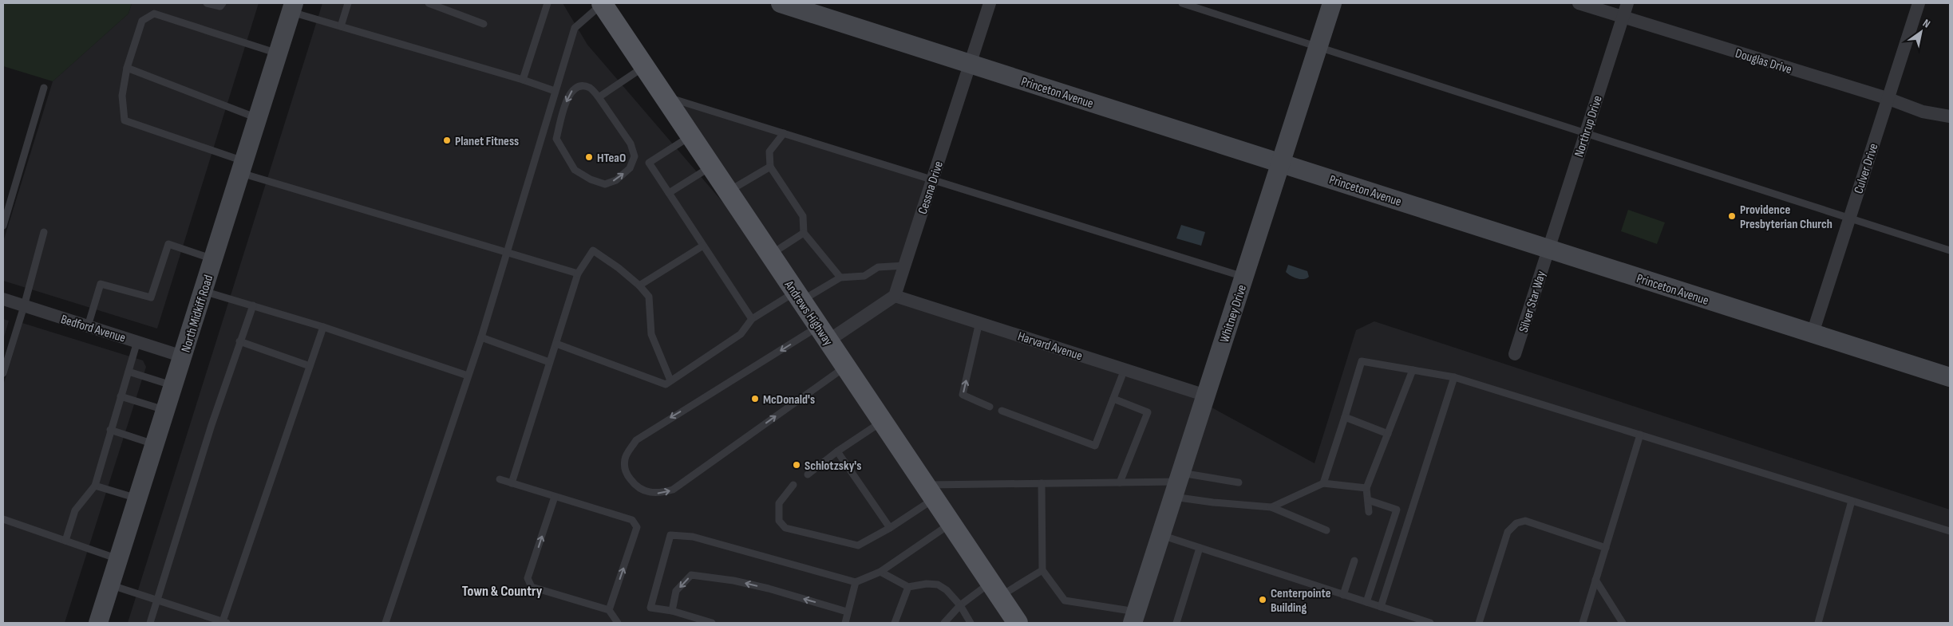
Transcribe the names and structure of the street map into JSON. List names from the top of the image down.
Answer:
{
  "streets": {
    "main road": ["Andrews Highway"],
    "street": [
      "Douglas Drive",
      "Princeton Avenue",
      "Northrup Drive",
      "Culver Drive",
      "Cessna Drive",
      "Silver Star Way",
      "North Midkiff Road",
      "Whitney Drive",
      "Bedford Avenue",
      "Harvard Avenue"
    ]
  },
  "crossings": [
    ["Douglas Drive", "Northrup Drive"],
    ["Douglas Drive", "Culver Drive"],
    ["Princeton Avenue", "Northrup Drive"],
    ["Princeton Avenue", "Culver Drive"],
    ["Princeton Avenue", "Cessna Drive"],
    ["Princeton Avenue", "Silver Star Way"],
    ["Princeton Avenue", "Whitney Drive"],
    ["Northrup Drive", "Silver Star Way"],
    ["Cessna Drive", "Harvard Avenue"],
    ["North Midkiff Road", "Bedford Avenue"],
    ["Whitney Drive", "Harvard Avenue"]
  ],
  "districts": ["Town & Country"],
  "places": [
    "Planet Fitness",
    "HTeaO",
    "Providence Presbyterian Church",
    "McDonald's",
    "Schlotzsky's",
    "Centerpointe Building"
  ],
  "north": "top right"
}
